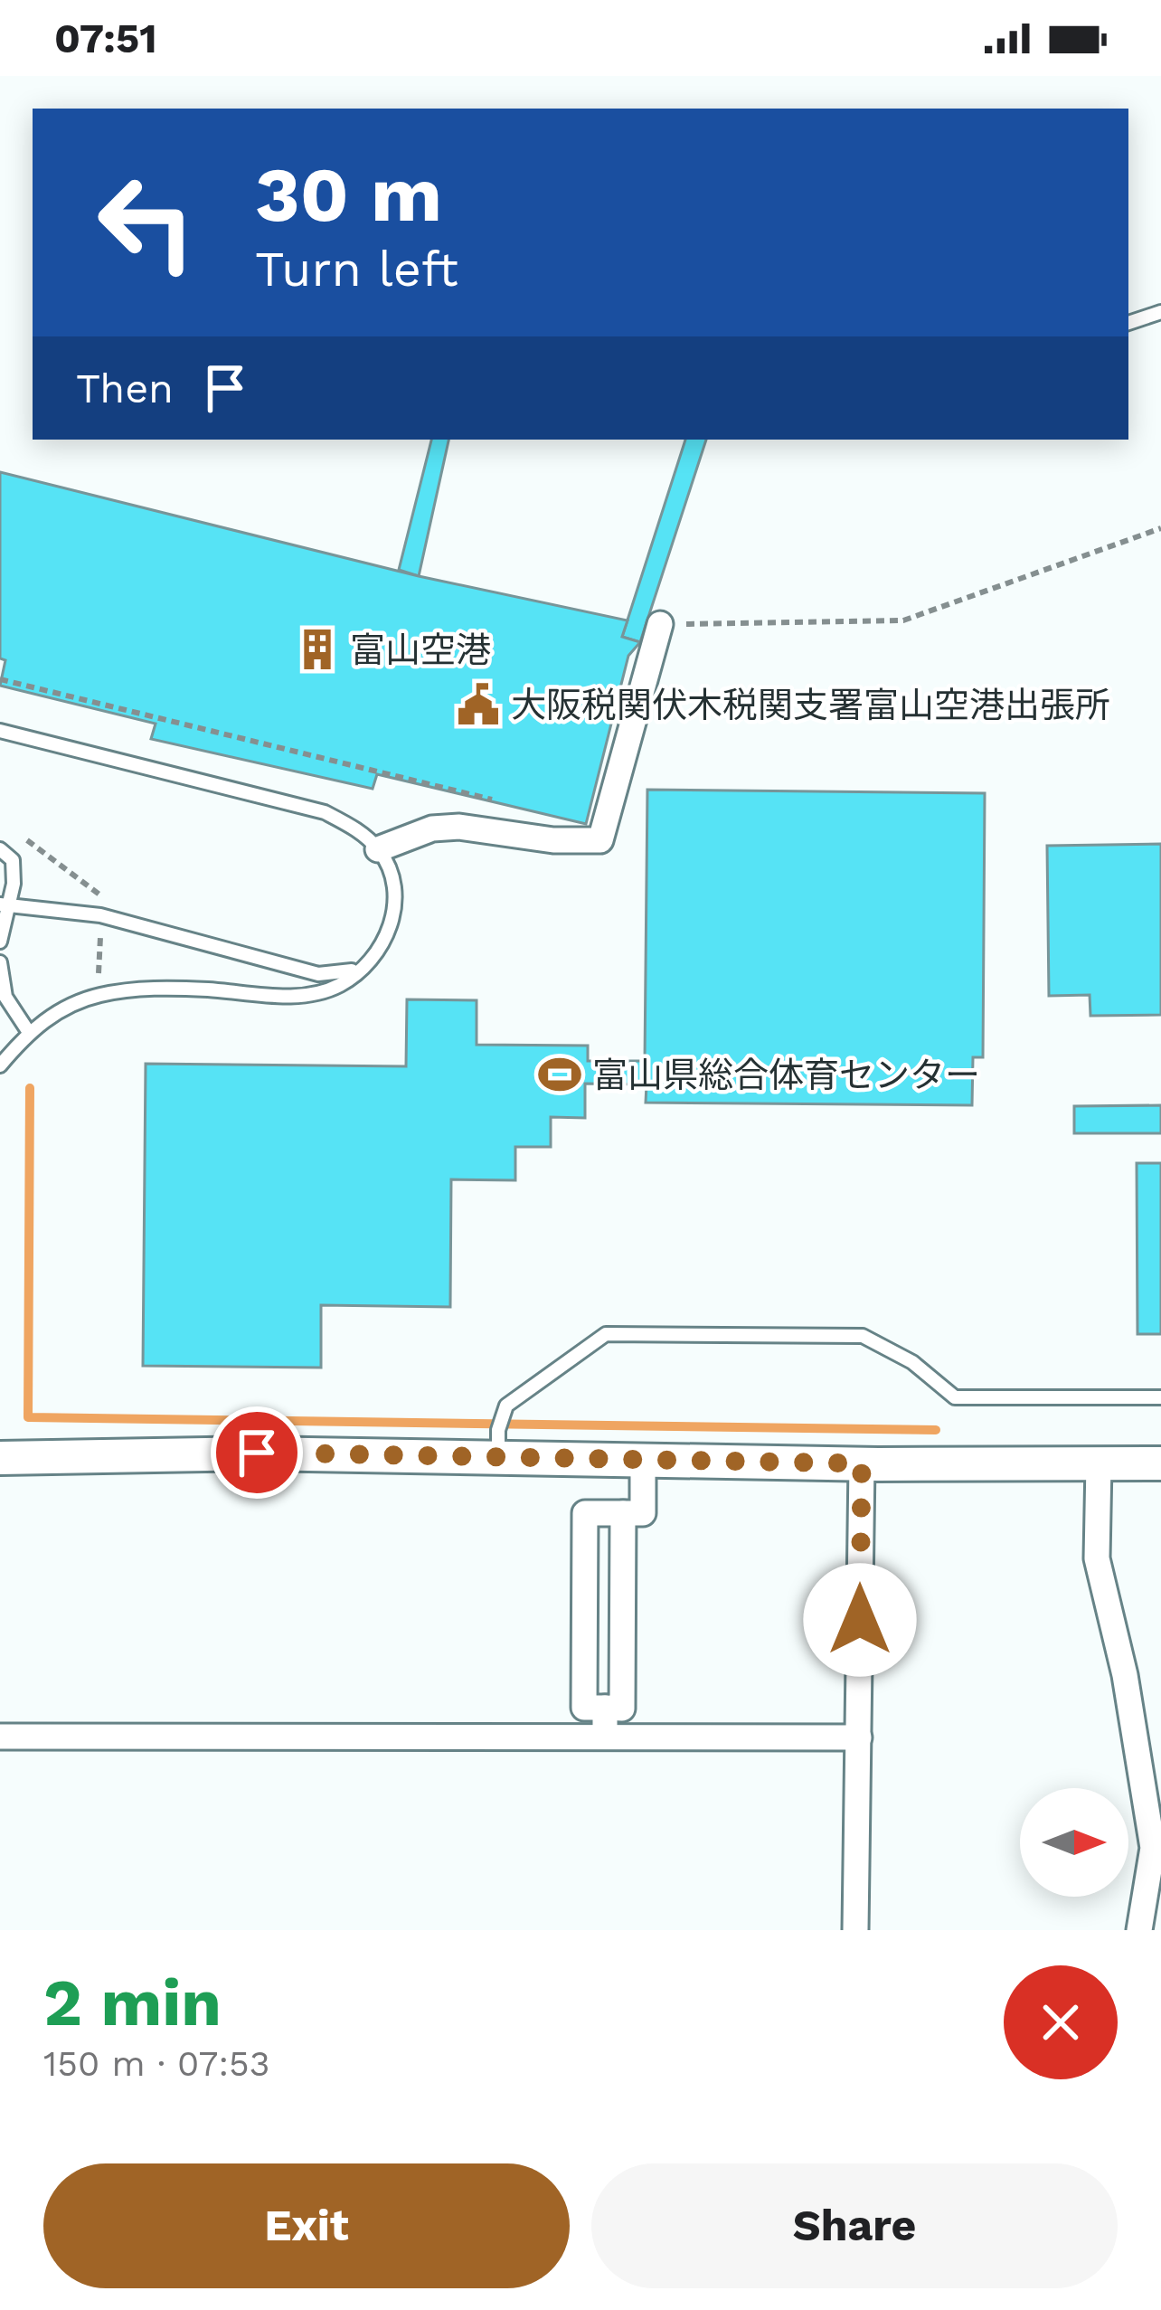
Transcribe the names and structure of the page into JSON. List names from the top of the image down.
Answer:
{
  "places": {
    "building": ["富山空港"],
    "public building": ["大阪税関伏木税関支署富山空港出張所"],
    "sports": ["富山県総合体育センター"]
  },
  "north": "right",
  "page": {
    "status": "07:51",
    "turn": ["30 m", "Turn left"],
    "then": "Then",
    "heading": ["2 min", "150 m · 07:53"],
    "buttons": ["Exit", "Share"]
  }
}
